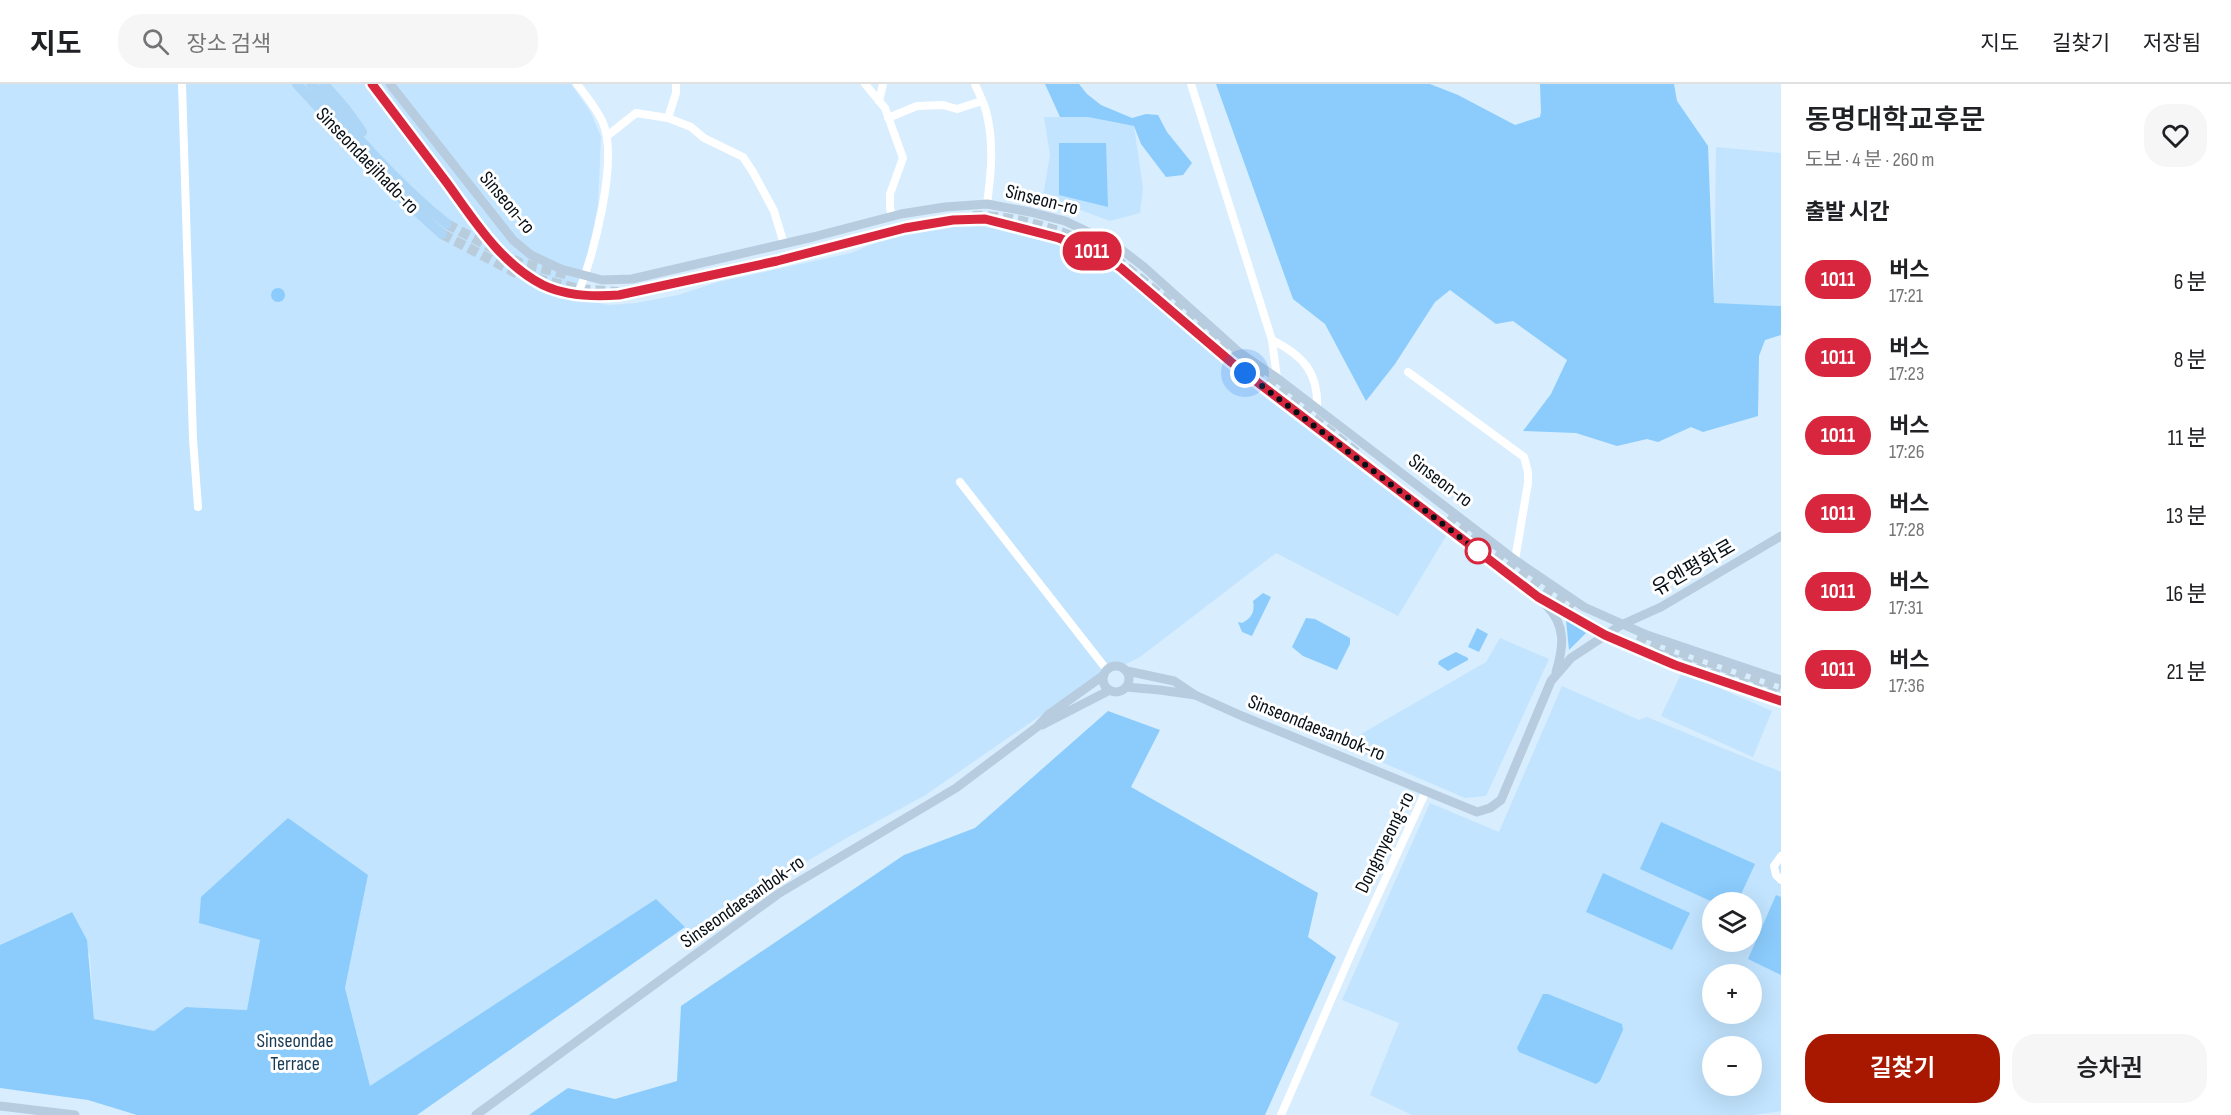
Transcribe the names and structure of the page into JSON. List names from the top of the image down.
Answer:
{
  "streets": {
    "highway": ["Sinseondaejihado-ro"],
    "main road": [
      "Sinseon-ro",
      "유엔평화로",
      "Sinseondaesanbok-ro",
      "Dongmyeong-ro"
    ]
  },
  "crossings": [
    ["Sinseon-ro", "유엔평화로"],
    ["Sinseon-ro", "Dongmyeong-ro"],
    ["유엔평화로", "Dongmyeong-ro"],
    ["Sinseondaesanbok-ro", "Dongmyeong-ro"]
  ],
  "parks": ["Sinseondae Terrace"],
  "lines": ["bus line 1011"],
  "page": {
    "header": "지도",
    "search": "장소 검색",
    "nav": ["지도", "길찾기", "저장됨"],
    "on_map": "1011",
    "heading": [
      ["동명대학교후문", "도보 · 4 분 · 260 m"],
      "출발 시간"
    ],
    "list": [
      {
        "mark": "1011",
        "name": "버스",
        "note": "17:21",
        "value": "6 분"
      },
      {
        "mark": "1011",
        "name": "버스",
        "note": "17:23",
        "value": "8 분"
      },
      {
        "mark": "1011",
        "name": "버스",
        "note": "17:26",
        "value": "11 분"
      },
      {
        "mark": "1011",
        "name": "버스",
        "note": "17:28",
        "value": "13 분"
      },
      {
        "mark": "1011",
        "name": "버스",
        "note": "17:31",
        "value": "16 분"
      },
      {
        "mark": "1011",
        "name": "버스",
        "note": "17:36",
        "value": "21 분"
      }
    ],
    "map_buttons": ["+", "−"],
    "buttons": ["길찾기", "승차권"]
  }
}
